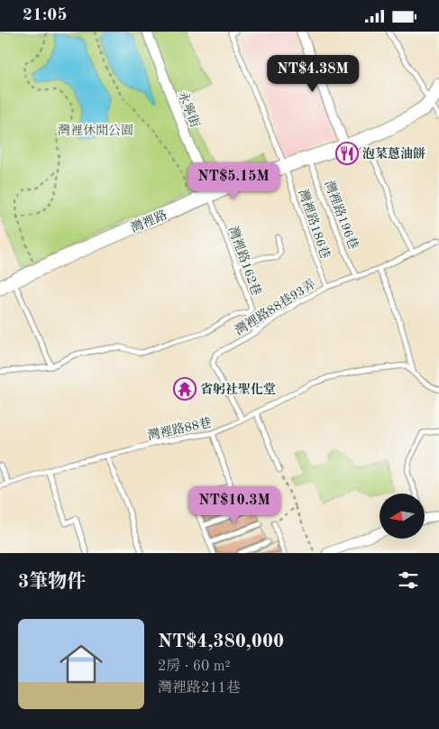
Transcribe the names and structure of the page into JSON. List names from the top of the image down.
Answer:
{
  "streets": {
    "street": ["永寧街", "灣裡路"],
    "lane": [
      "灣裡路196巷",
      "灣裡路186巷",
      "灣裡路162巷",
      "灣裡路88巷93弄",
      "灣裡路88巷"
    ]
  },
  "crossings": [
    ["永寧街", "灣裡路"],
    ["永寧街", "灣裡路162巷"],
    ["灣裡路196巷", "灣裡路"],
    ["灣裡路196巷", "灣裡路88巷93弄"],
    ["灣裡路", "灣裡路186巷"],
    ["灣裡路", "灣裡路162巷"],
    ["灣裡路186巷", "灣裡路88巷93弄"],
    ["灣裡路162巷", "灣裡路88巷93弄"],
    ["灣裡路88巷93弄", "灣裡路88巷"]
  ],
  "parks": ["灣裡休閒公園"],
  "places": {
    "restaurant": ["泡菜蔥油餅"],
    "temple": ["省躬社聖化堂"]
  },
  "north": "left",
  "page": {
    "status": "21:05",
    "price": ["NT$4.38M", "NT$5.15M", "NT$10.3M"],
    "heading": "3筆物件",
    "list": [
      {
        "name": "NT$4,380,000",
        "note": "2房 · 60 m² · 灣裡路211巷"
      }
    ]
  }
}
